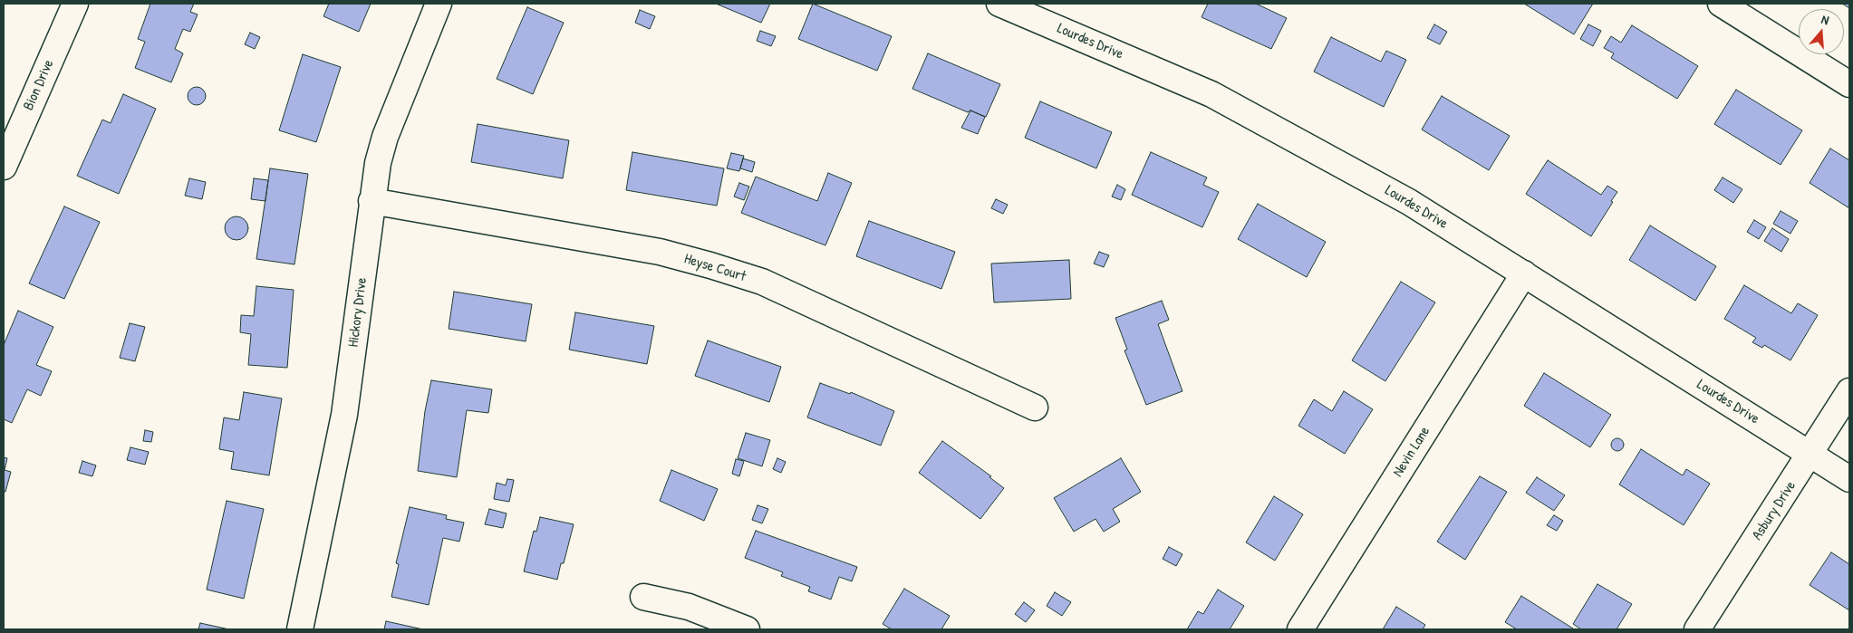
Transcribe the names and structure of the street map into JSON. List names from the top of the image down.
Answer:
{
  "streets": {
    "street": [
      "Lourdes Drive",
      "Bion Drive",
      "Heyse Court",
      "Hickory Drive",
      "Nevin Lane",
      "Asbury Drive"
    ]
  },
  "crossings": [
    ["Lourdes Drive", "Nevin Lane"],
    ["Lourdes Drive", "Asbury Drive"],
    ["Heyse Court", "Hickory Drive"]
  ],
  "north": "top"
}
